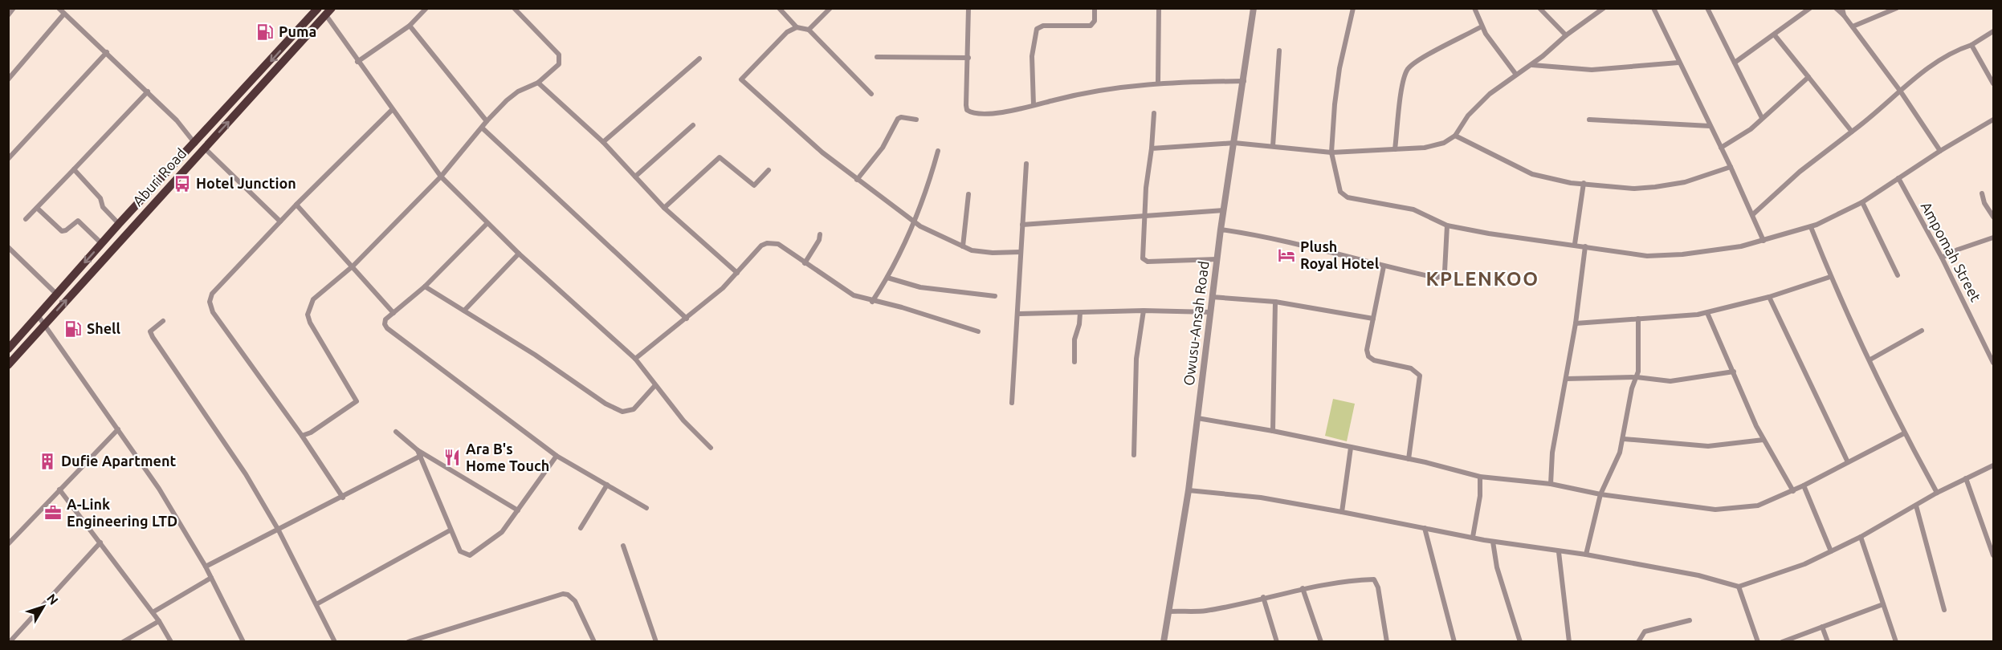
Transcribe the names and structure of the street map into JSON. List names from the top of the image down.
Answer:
{
  "streets": {
    "highway": ["Aburi Road"],
    "street": ["Ampomah Street", "Owusu-Ansah Road"]
  },
  "districts": ["KPLENKOO"],
  "places": {
    "fuel station": ["Puma", "Shell"],
    "bus stop": ["Hotel Junction"],
    "hotel": ["Plush Royal Hotel"],
    "restaurant": ["Ara B's Home Touch"],
    "building": ["Dufie Apartment"],
    "office": ["A-Link Engineering LTD"]
  },
  "north": "top right"
}
